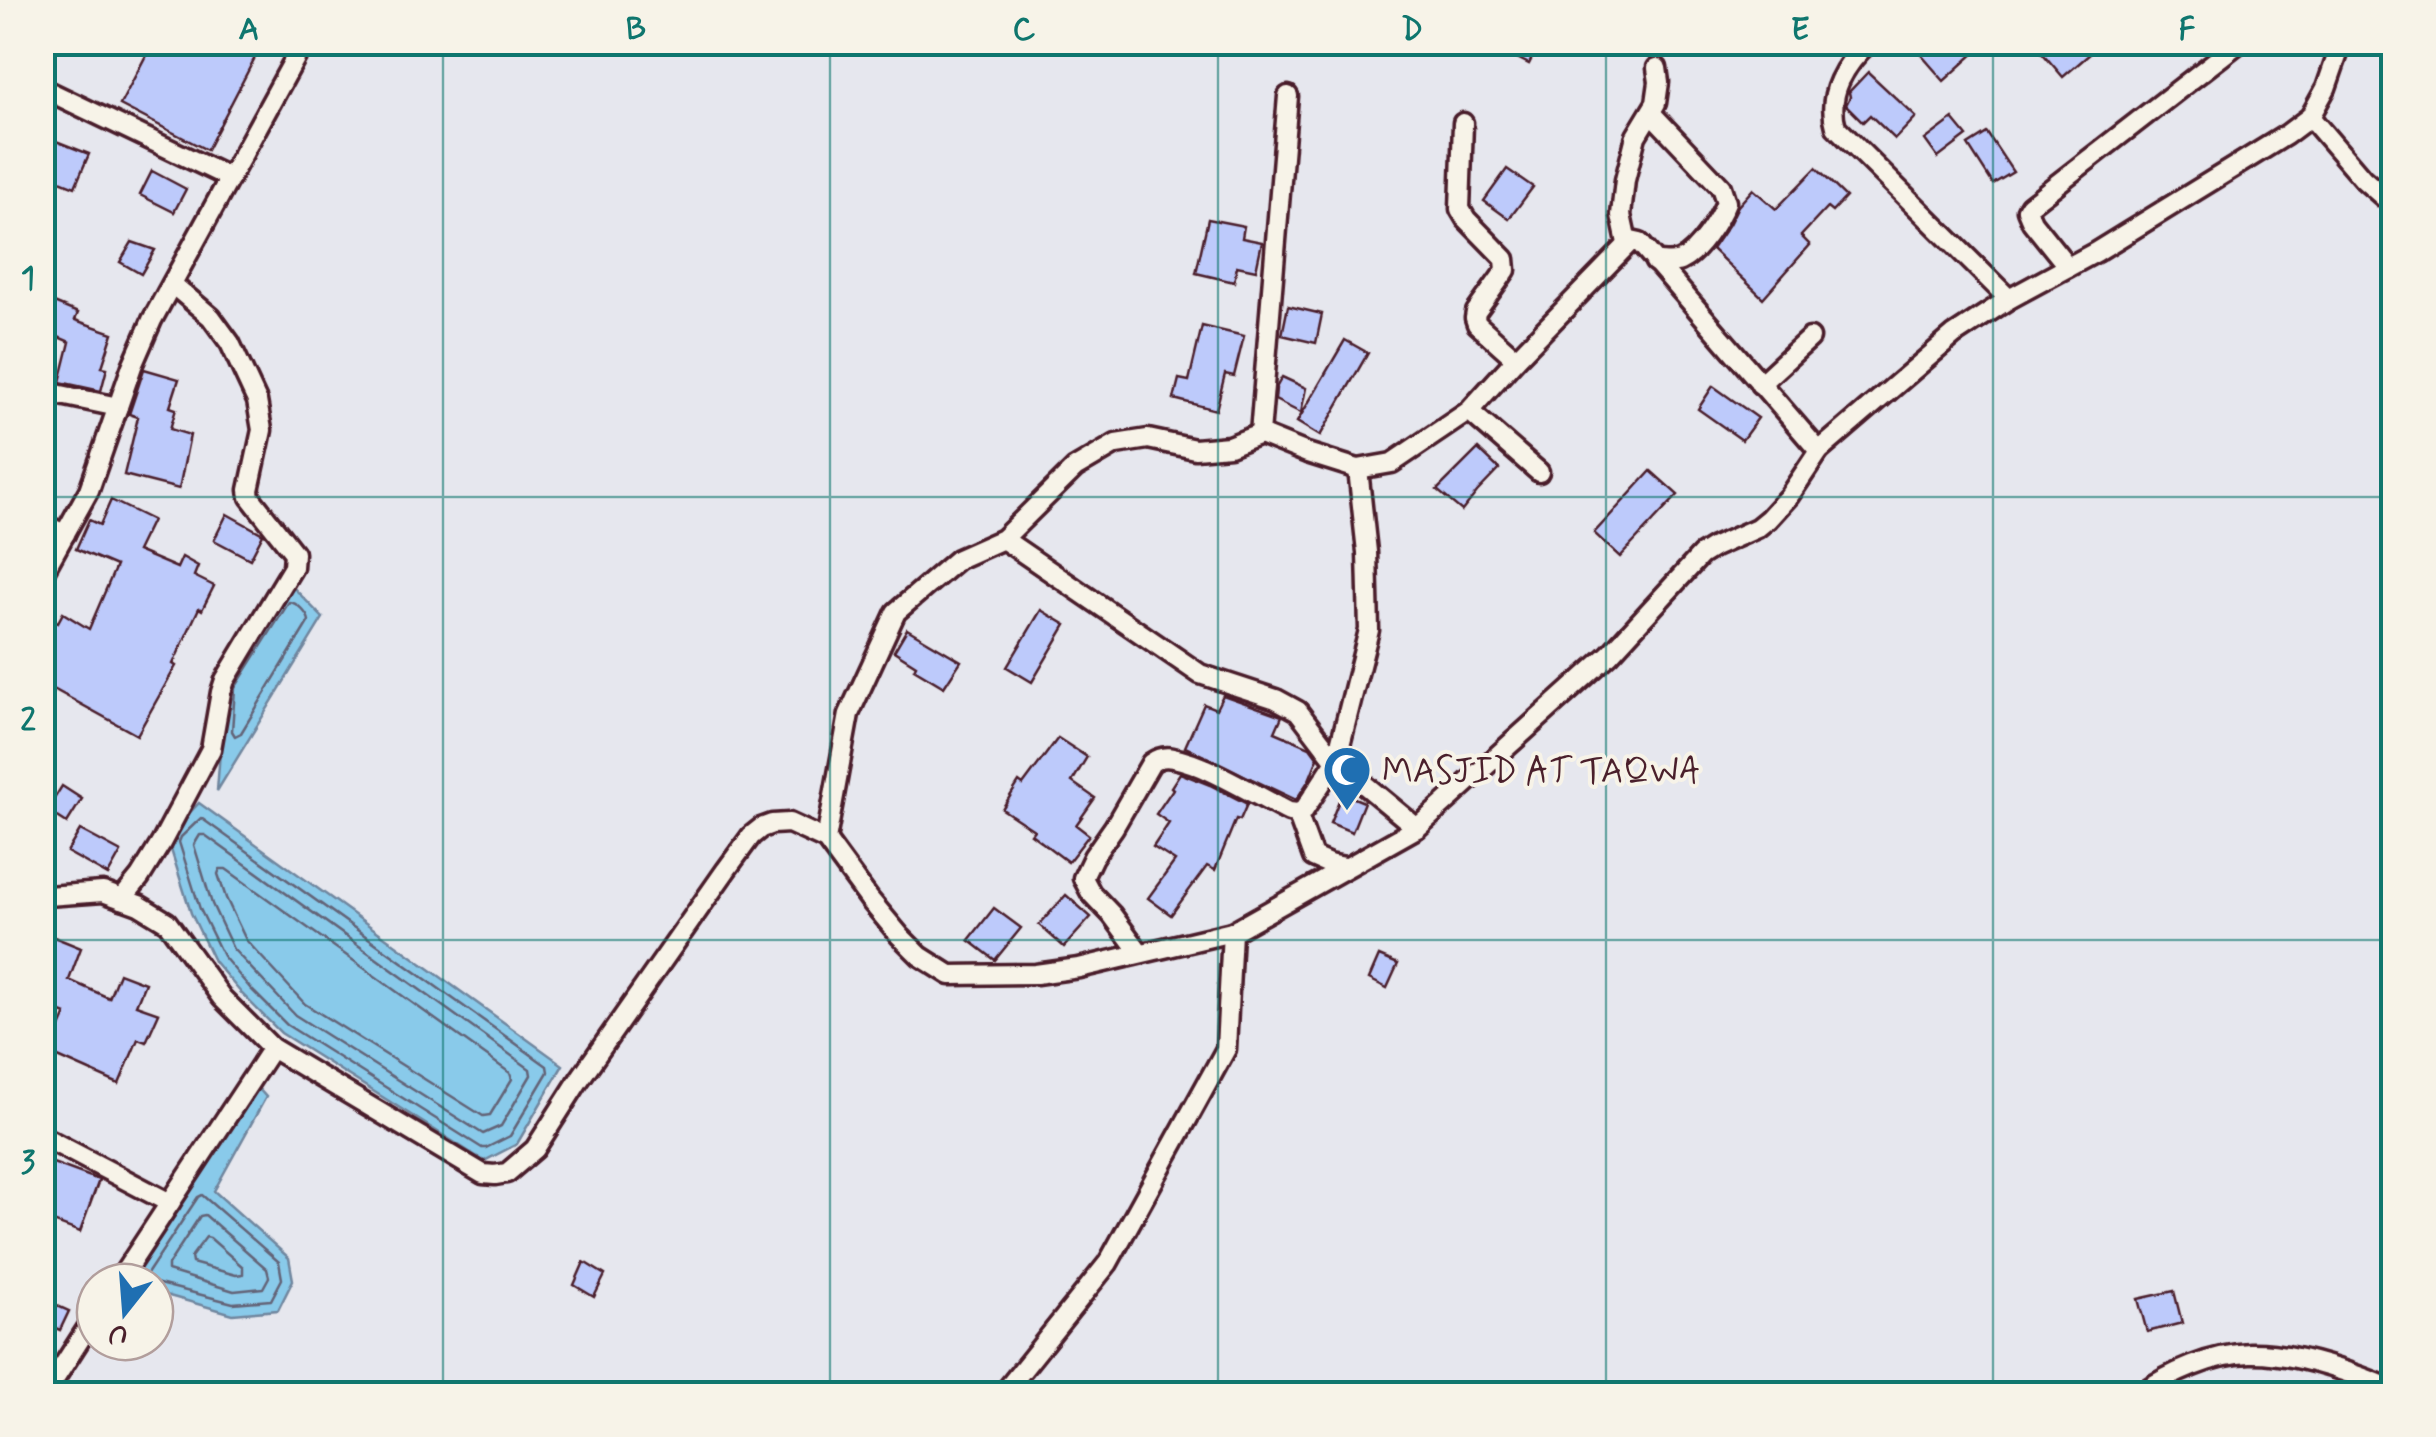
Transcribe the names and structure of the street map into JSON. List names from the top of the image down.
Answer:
{
  "places": {
    "mosque": ["MASJID AT TAQWA"]
  },
  "north": "bottom",
  "grid": {
    "columns": [
      "A",
      "B",
      "C",
      "D",
      "E",
      "F"
    ],
    "rows": ["1", "2", "3"]
  }
}
